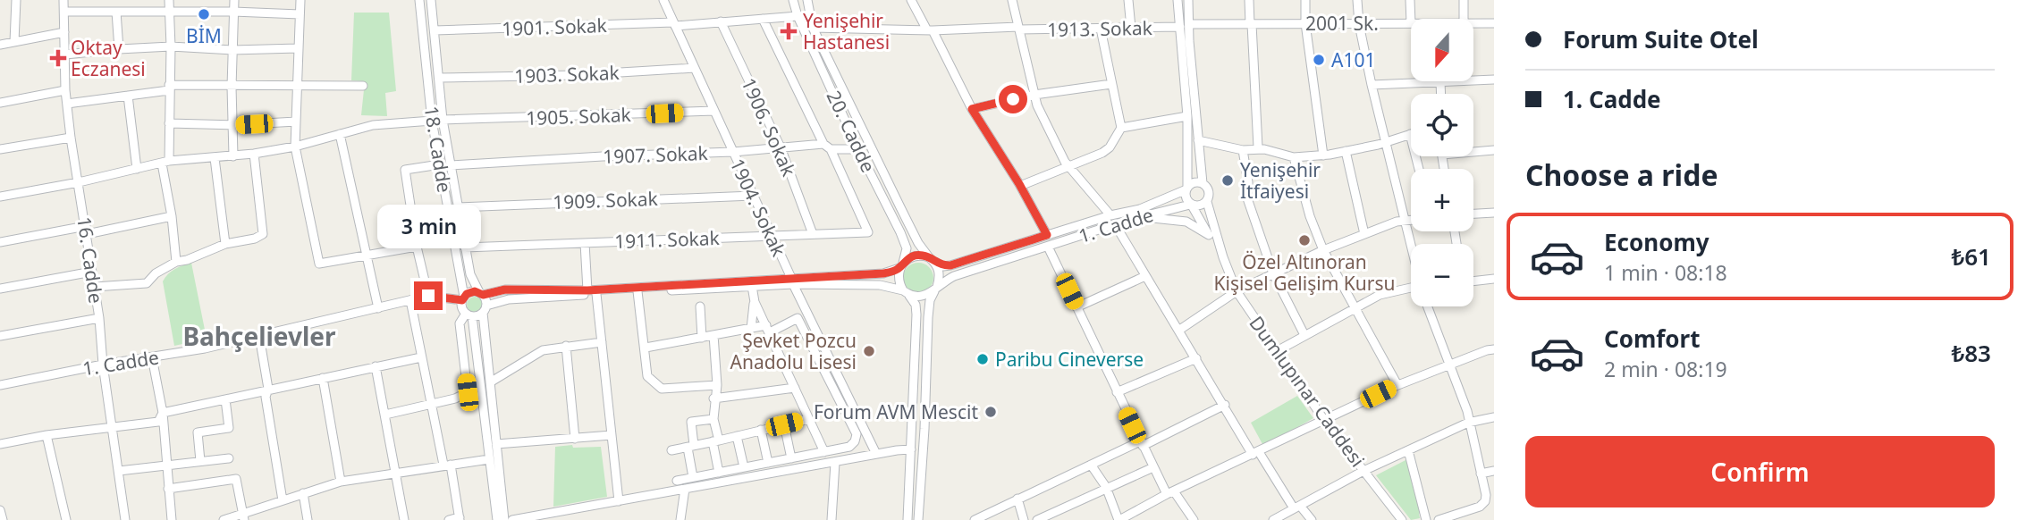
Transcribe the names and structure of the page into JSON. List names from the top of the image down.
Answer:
{
  "streets": {
    "street": [
      "2001 Sk.",
      "1901. Sokak",
      "1913. Sokak",
      "1903. Sokak",
      "1905. Sokak",
      "1906. Sokak",
      "20. Cadde",
      "18. Cadde",
      "1907. Sokak",
      "1909. Sokak",
      "1904. Sokak",
      "1. Cadde",
      "1911. Sokak",
      "16. Cadde",
      "Dumlupınar Caddesi"
    ]
  },
  "crossings": [
    ["2001 Sk.", "1913. Sokak"],
    ["1901. Sokak", "1906. Sokak"],
    ["1901. Sokak", "20. Cadde"],
    ["1901. Sokak", "18. Cadde"],
    ["1901. Sokak", "1904. Sokak"],
    ["1913. Sokak", "20. Cadde"],
    ["1903. Sokak", "18. Cadde"],
    ["1903. Sokak", "1904. Sokak"],
    ["1905. Sokak", "18. Cadde"],
    ["1905. Sokak", "1904. Sokak"],
    ["1906. Sokak", "1907. Sokak"],
    ["1906. Sokak", "1911. Sokak"],
    ["20. Cadde", "1907. Sokak"],
    ["20. Cadde", "1. Cadde"],
    ["18. Cadde", "1907. Sokak"],
    ["18. Cadde", "1909. Sokak"],
    ["18. Cadde", "1. Cadde"],
    ["18. Cadde", "1911. Sokak"],
    ["1907. Sokak", "1904. Sokak"],
    ["1907. Sokak", "1911. Sokak"],
    ["1909. Sokak", "1904. Sokak"],
    ["1904. Sokak", "1911. Sokak"],
    ["1. Cadde", "16. Cadde"],
    ["1. Cadde", "Dumlupınar Caddesi"]
  ],
  "districts": ["Bahçelievler"],
  "places": {
    "other": [
      "BİM",
      "A101",
      "Yenişehir İtfaiyesi",
      "Özel Altınoran Kişisel Gelişim Kursu",
      "Şevket Pozcu Anadolu Lisesi",
      "Paribu Cineverse",
      "Forum AVM Mescit"
    ],
    "health": ["Yenişehir Hastanesi", "Oktay Eczanesi"]
  },
  "north": "bottom",
  "page": {
    "banner": ["Forum Suite Otel", "1. Cadde"],
    "map_buttons": ["+", "−"],
    "heading": "Choose a ride",
    "bubble": "3 min",
    "list": [
      {
        "name": "Economy",
        "note": "1 min · 08:18",
        "value": "₺61"
      },
      {
        "name": "Comfort",
        "note": "2 min · 08:19",
        "value": "₺83"
      }
    ],
    "buttons": "Confirm"
  }
}
